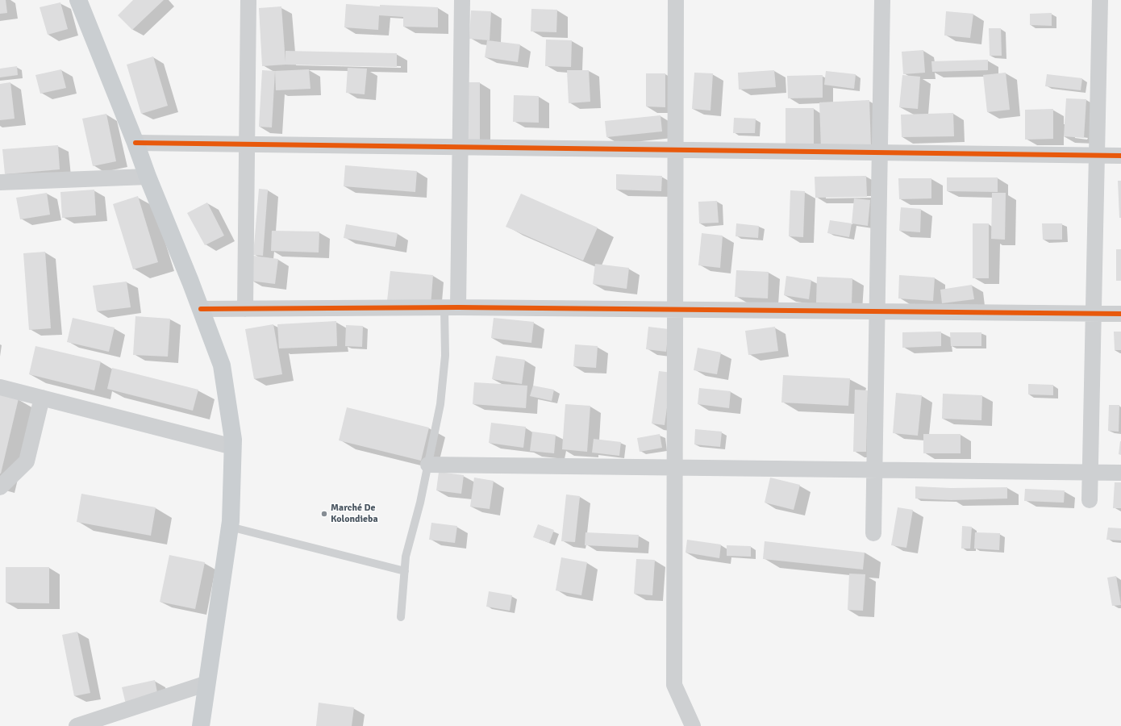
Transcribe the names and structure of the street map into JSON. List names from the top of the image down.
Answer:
{
  "places": ["Marché De Kolondieba"]
}
